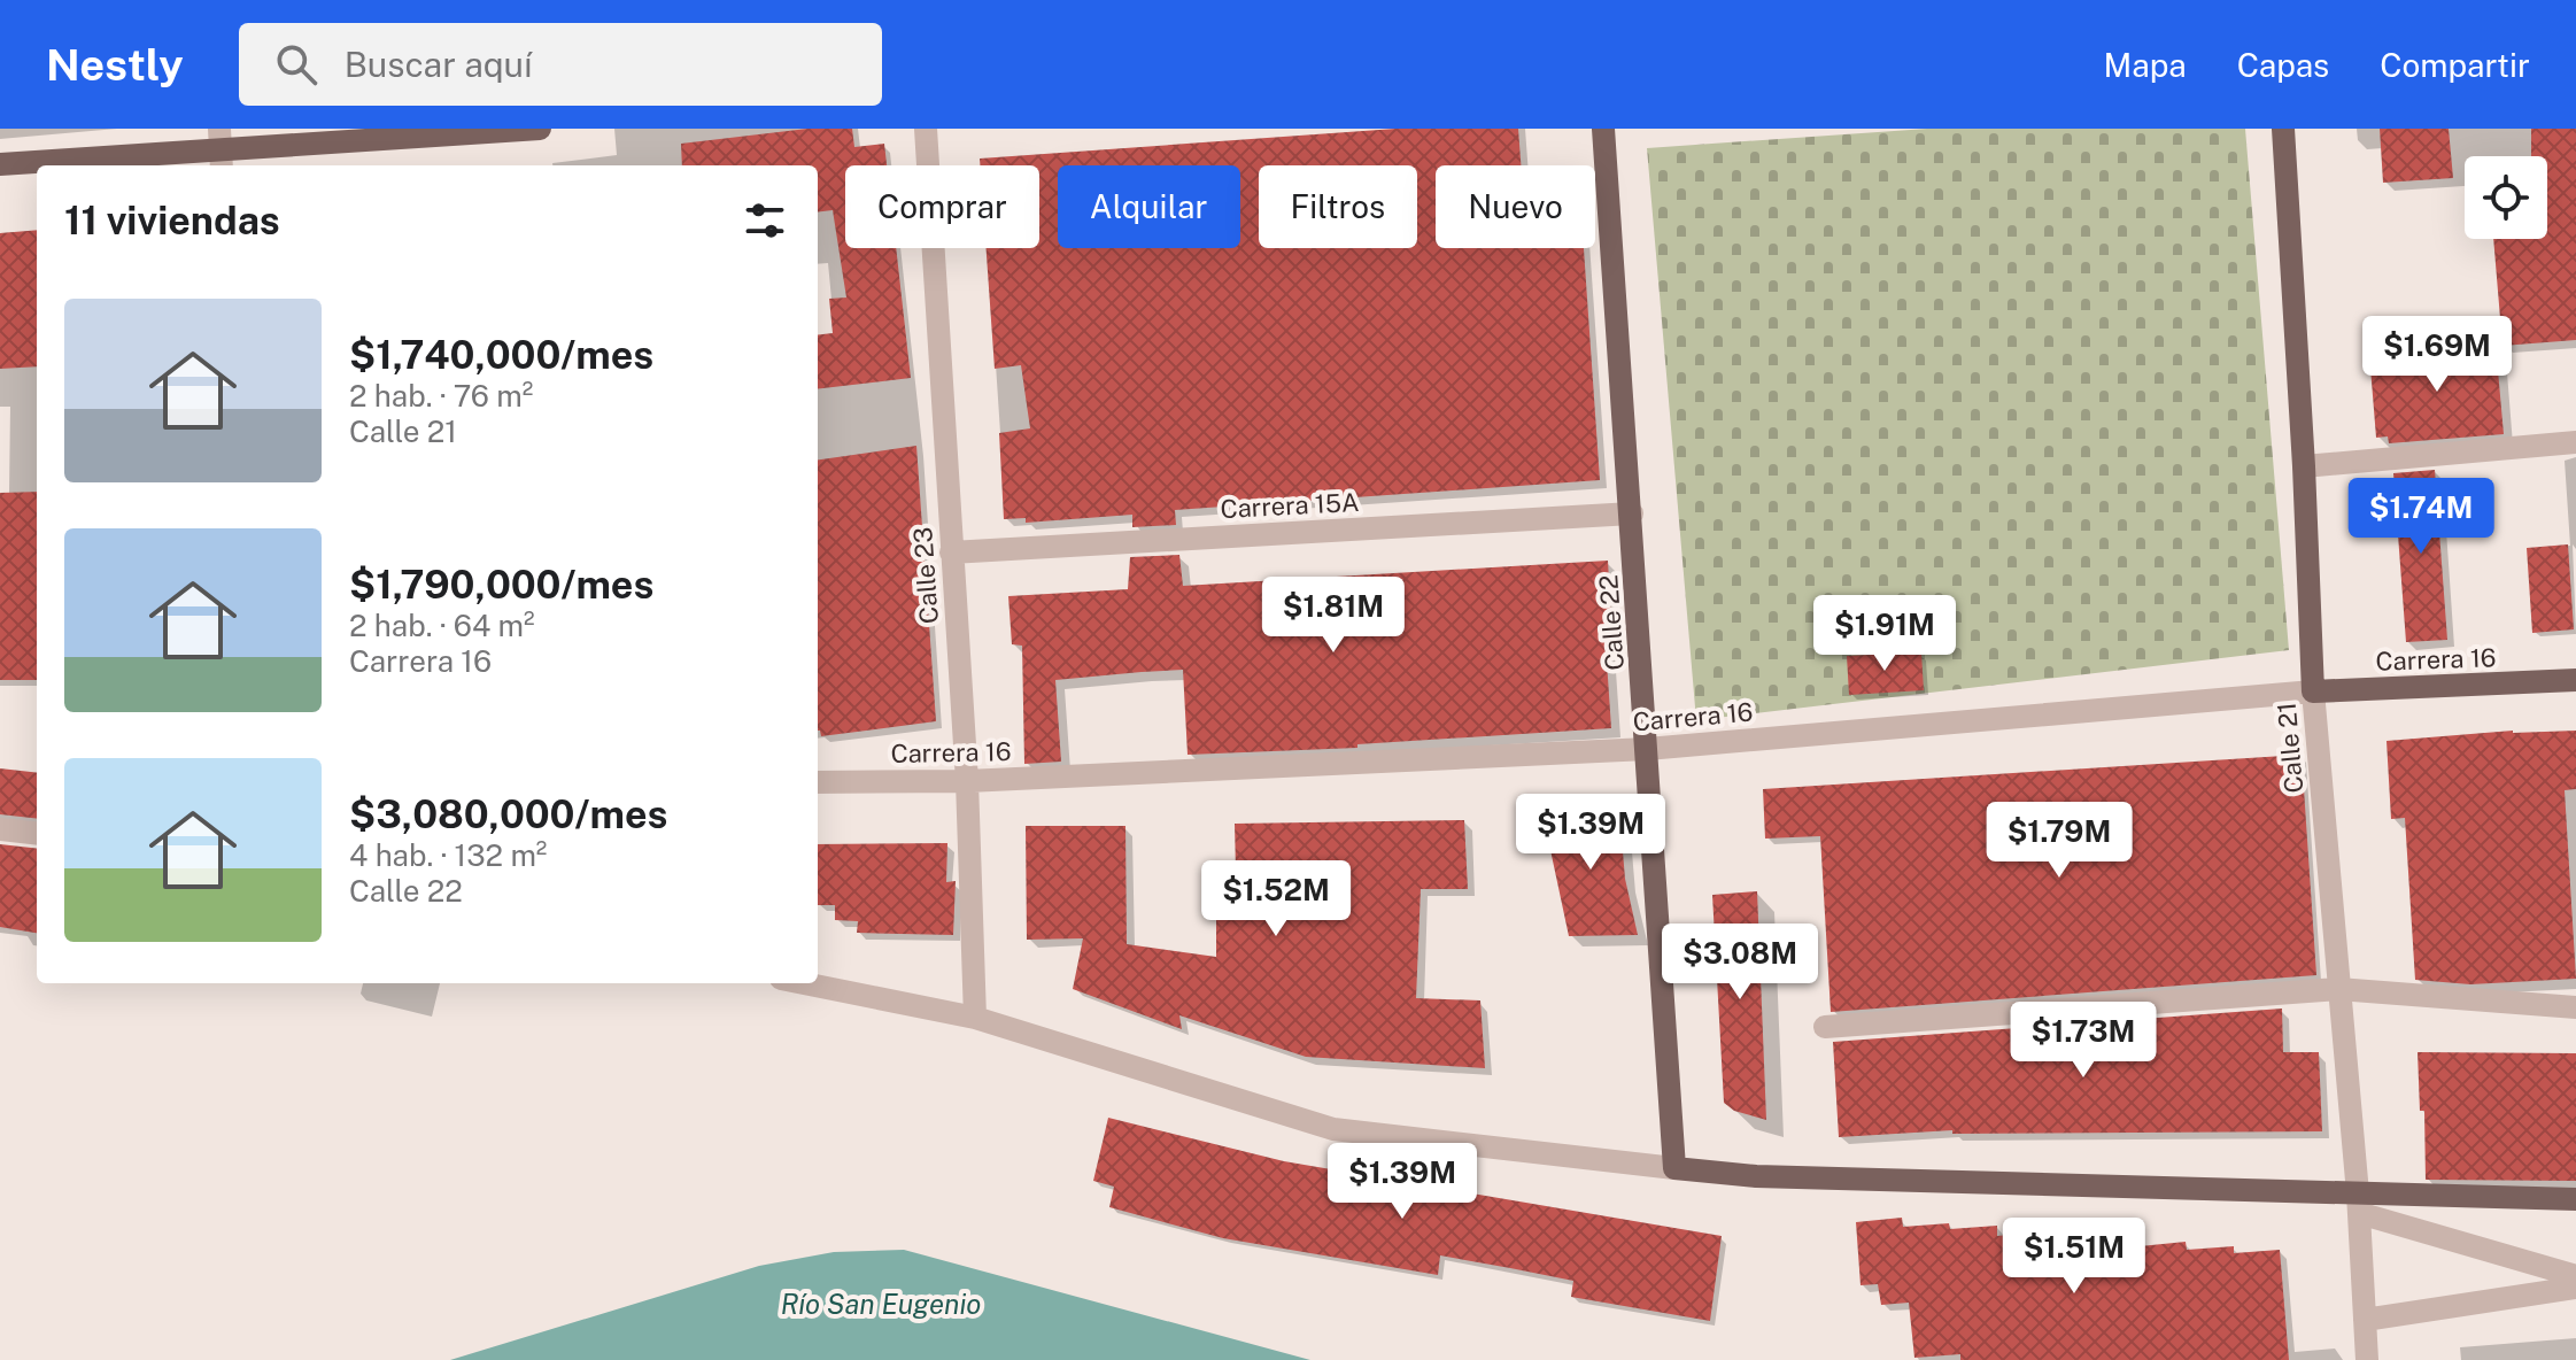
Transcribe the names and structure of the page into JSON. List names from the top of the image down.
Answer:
{
  "streets": {
    "main road": ["Calle 22", "Carrera 16", "Calle 21"],
    "street": ["Carrera 15A", "Calle 23"]
  },
  "crossings": [
    ["Carrera 15A", "Calle 23"],
    ["Carrera 15A", "Calle 22"],
    ["Calle 23", "Carrera 16"],
    ["Calle 22", "Carrera 16"],
    ["Carrera 16", "Calle 21"]
  ],
  "water": ["Río San Eugenio"],
  "page": {
    "header": "Nestly",
    "search": "Buscar aquí",
    "nav": ["Mapa", "Capas", "Compartir"],
    "chip": [
      "Comprar",
      "Alquilar",
      "Filtros",
      "Nuevo"
    ],
    "heading": "11 viviendas",
    "list": [
      {
        "name": "$1,740,000/mes",
        "note": "2 hab. · 76 m² · Calle 21"
      },
      {
        "name": "$1,790,000/mes",
        "note": "2 hab. · 64 m² · Carrera 16"
      },
      {
        "name": "$3,080,000/mes",
        "note": "4 hab. · 132 m² · Calle 22"
      }
    ],
    "price": [
      "$1.69M",
      "$1.74M",
      "$1.81M",
      "$1.91M",
      "$1.39M",
      "$1.79M",
      "$1.52M",
      "$3.08M",
      "$1.73M",
      "$1.39M",
      "$1.51M"
    ]
  }
}
